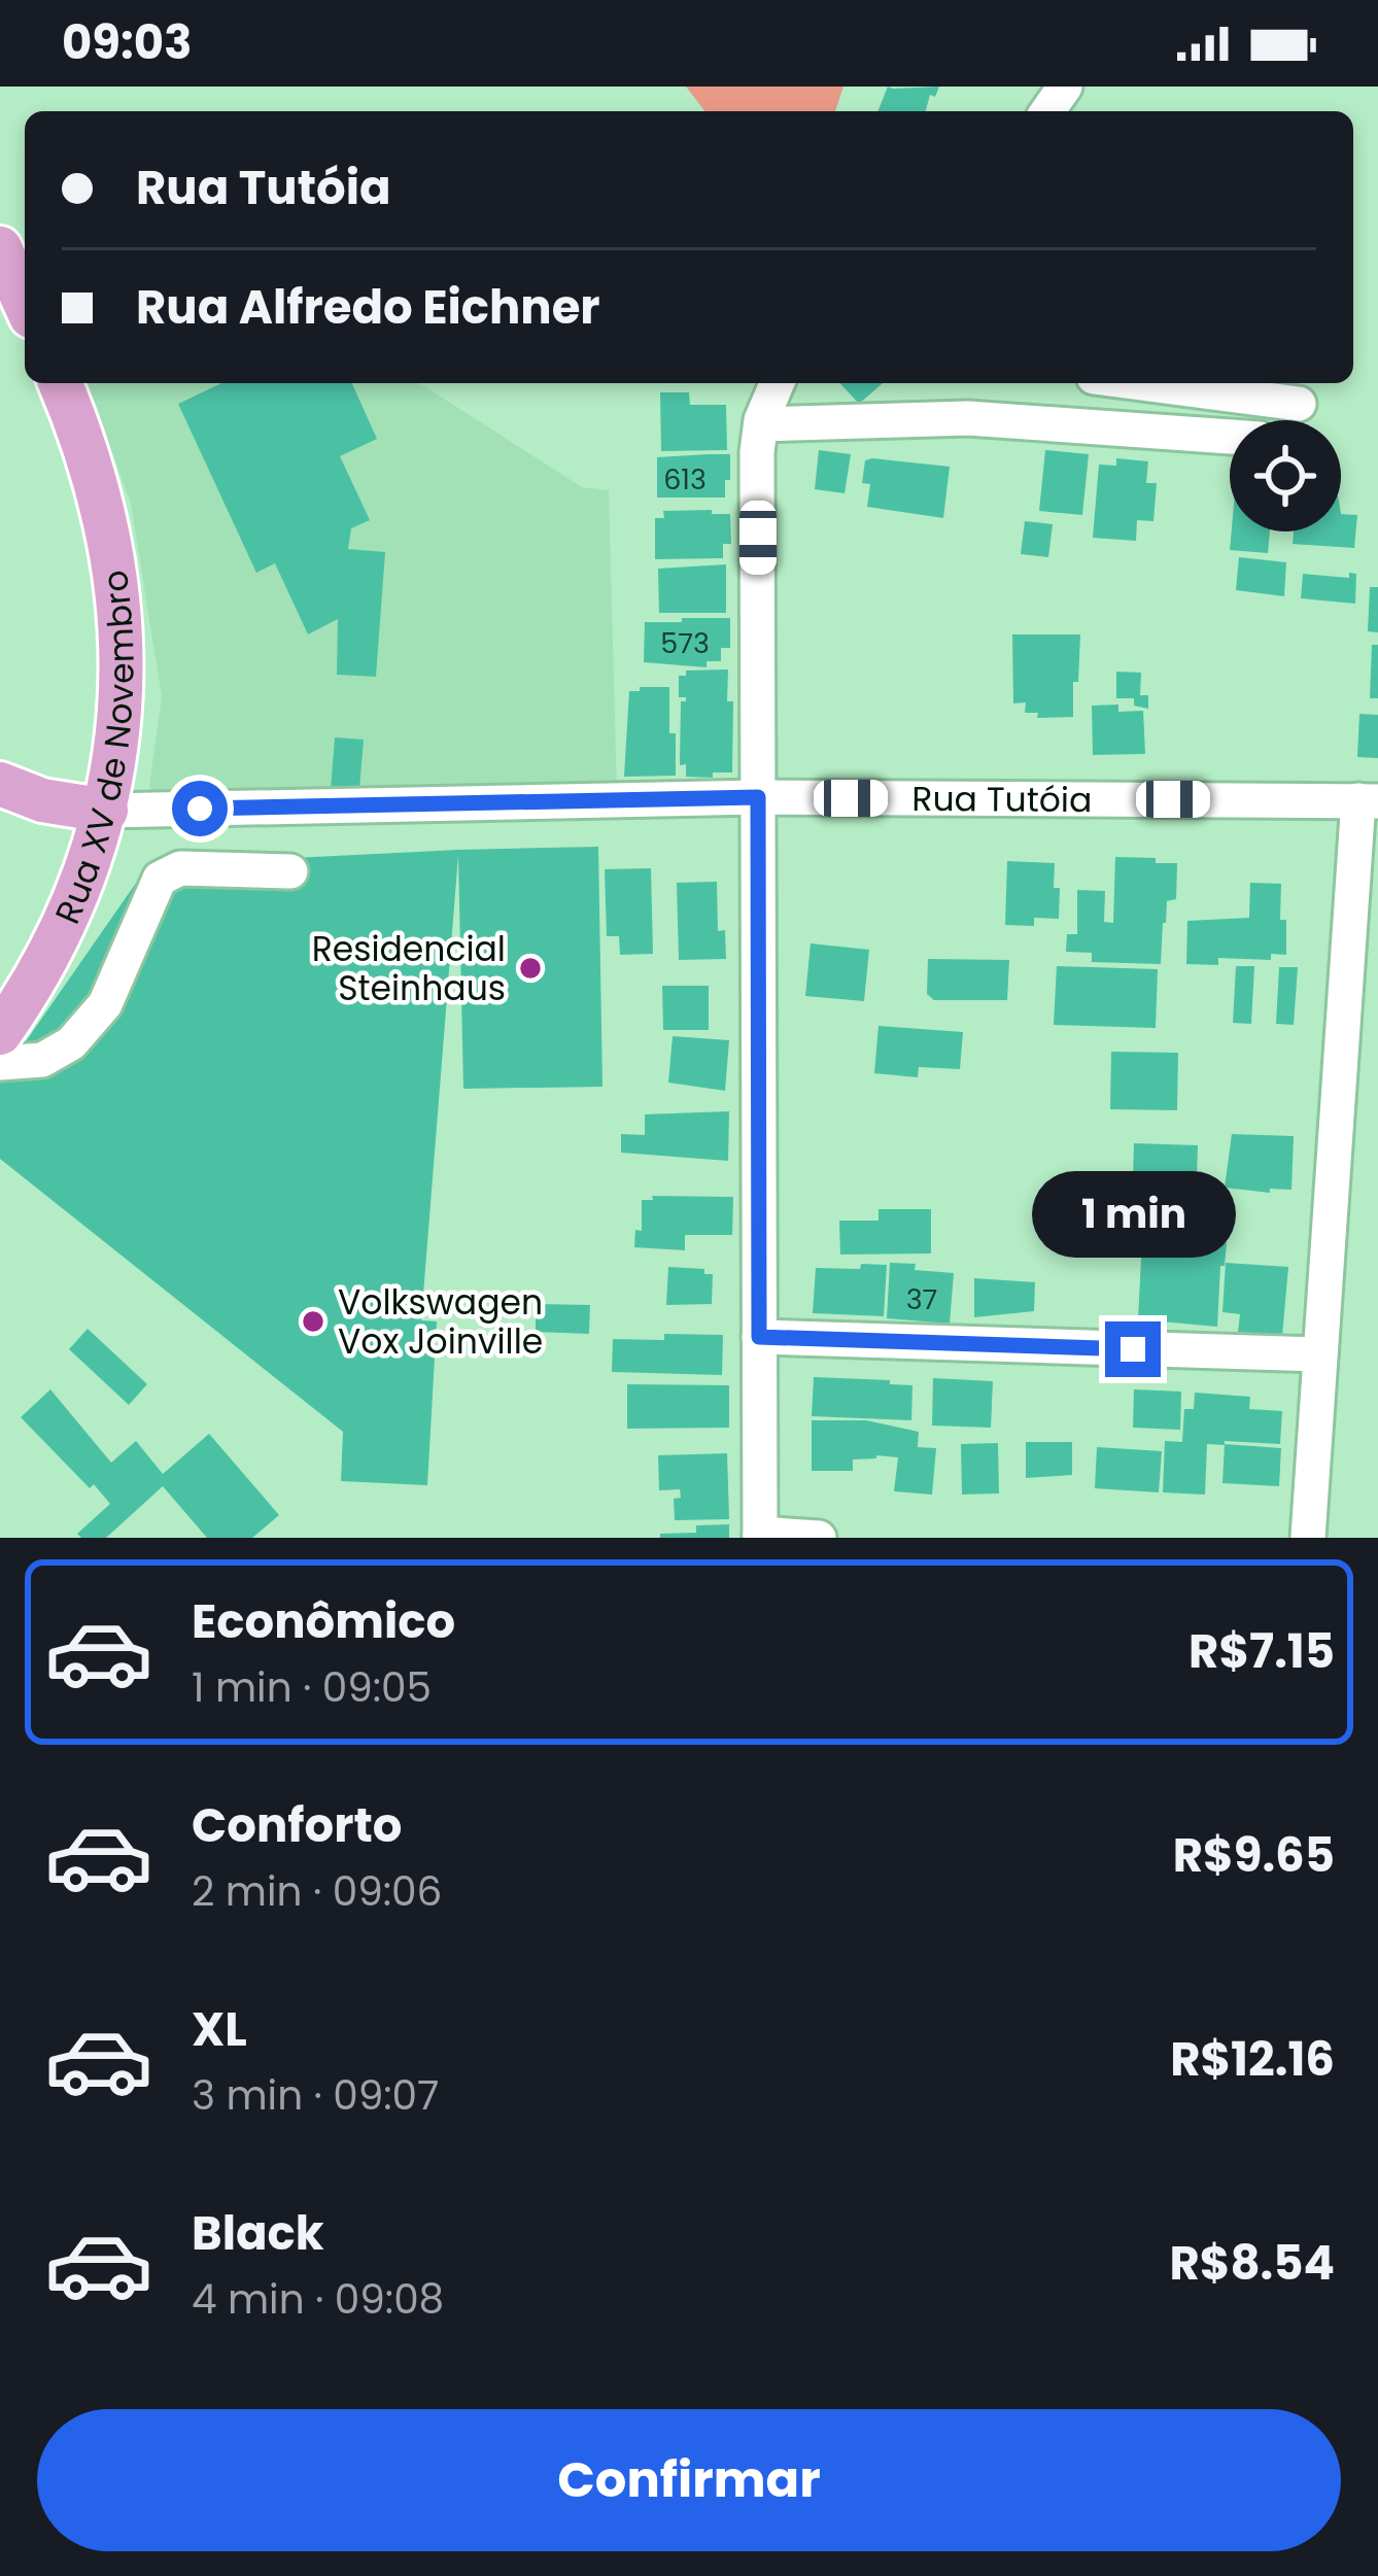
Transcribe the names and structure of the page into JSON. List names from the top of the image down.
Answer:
{
  "streets": {
    "main road": ["Rua XV de Novembro"],
    "street": ["Rua Tutóia"]
  },
  "crossings": [
    ["Rua XV de Novembro", "Rua Tutóia"]
  ],
  "places": ["Residencial Steinhaus", "Volkswagen Vox Joinville"],
  "house_numbers": ["613", "573", "37"],
  "page": {
    "status": "09:03",
    "banner": ["Rua Tutóia", "Rua Alfredo Eichner"],
    "bubble": "1 min",
    "list": [
      {
        "name": "Econômico",
        "note": "1 min · 09:05",
        "value": "R$7.15"
      },
      {
        "name": "Conforto",
        "note": "2 min · 09:06",
        "value": "R$9.65"
      },
      {
        "name": "XL",
        "note": "3 min · 09:07",
        "value": "R$12.16"
      },
      {
        "name": "Black",
        "note": "4 min · 09:08",
        "value": "R$8.54"
      }
    ],
    "buttons": "Confirmar"
  }
}
